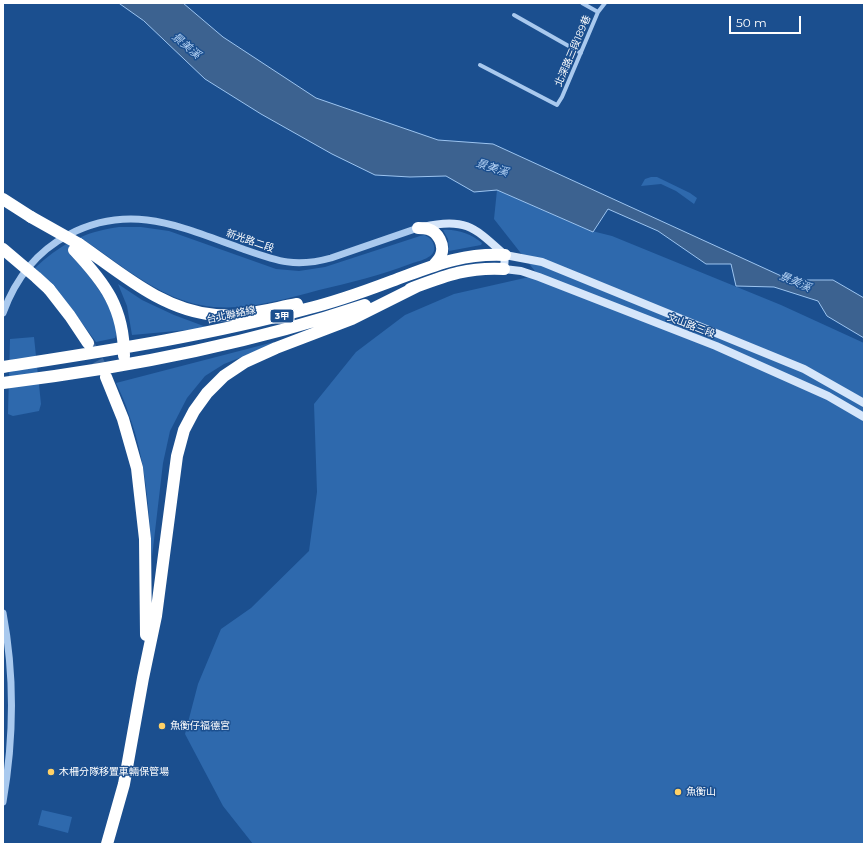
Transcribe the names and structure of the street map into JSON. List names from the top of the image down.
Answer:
{
  "streets": {
    "highway": ["台北聯絡線", "3甲"],
    "main road": ["新光路二段", "文山路三段"],
    "street": ["北深路三段189巷"]
  },
  "crossings": [
    ["新光路二段", "台北聯絡線"],
    ["新光路二段", "文山路三段"],
    ["台北聯絡線", "文山路三段"],
    ["3甲", "文山路三段"]
  ],
  "water": ["景美溪"],
  "places": ["魚衡仔福德宮", "木柵分隊移置車輛保管場", "魚衡山"],
  "scale_bar": "50 m"
}
